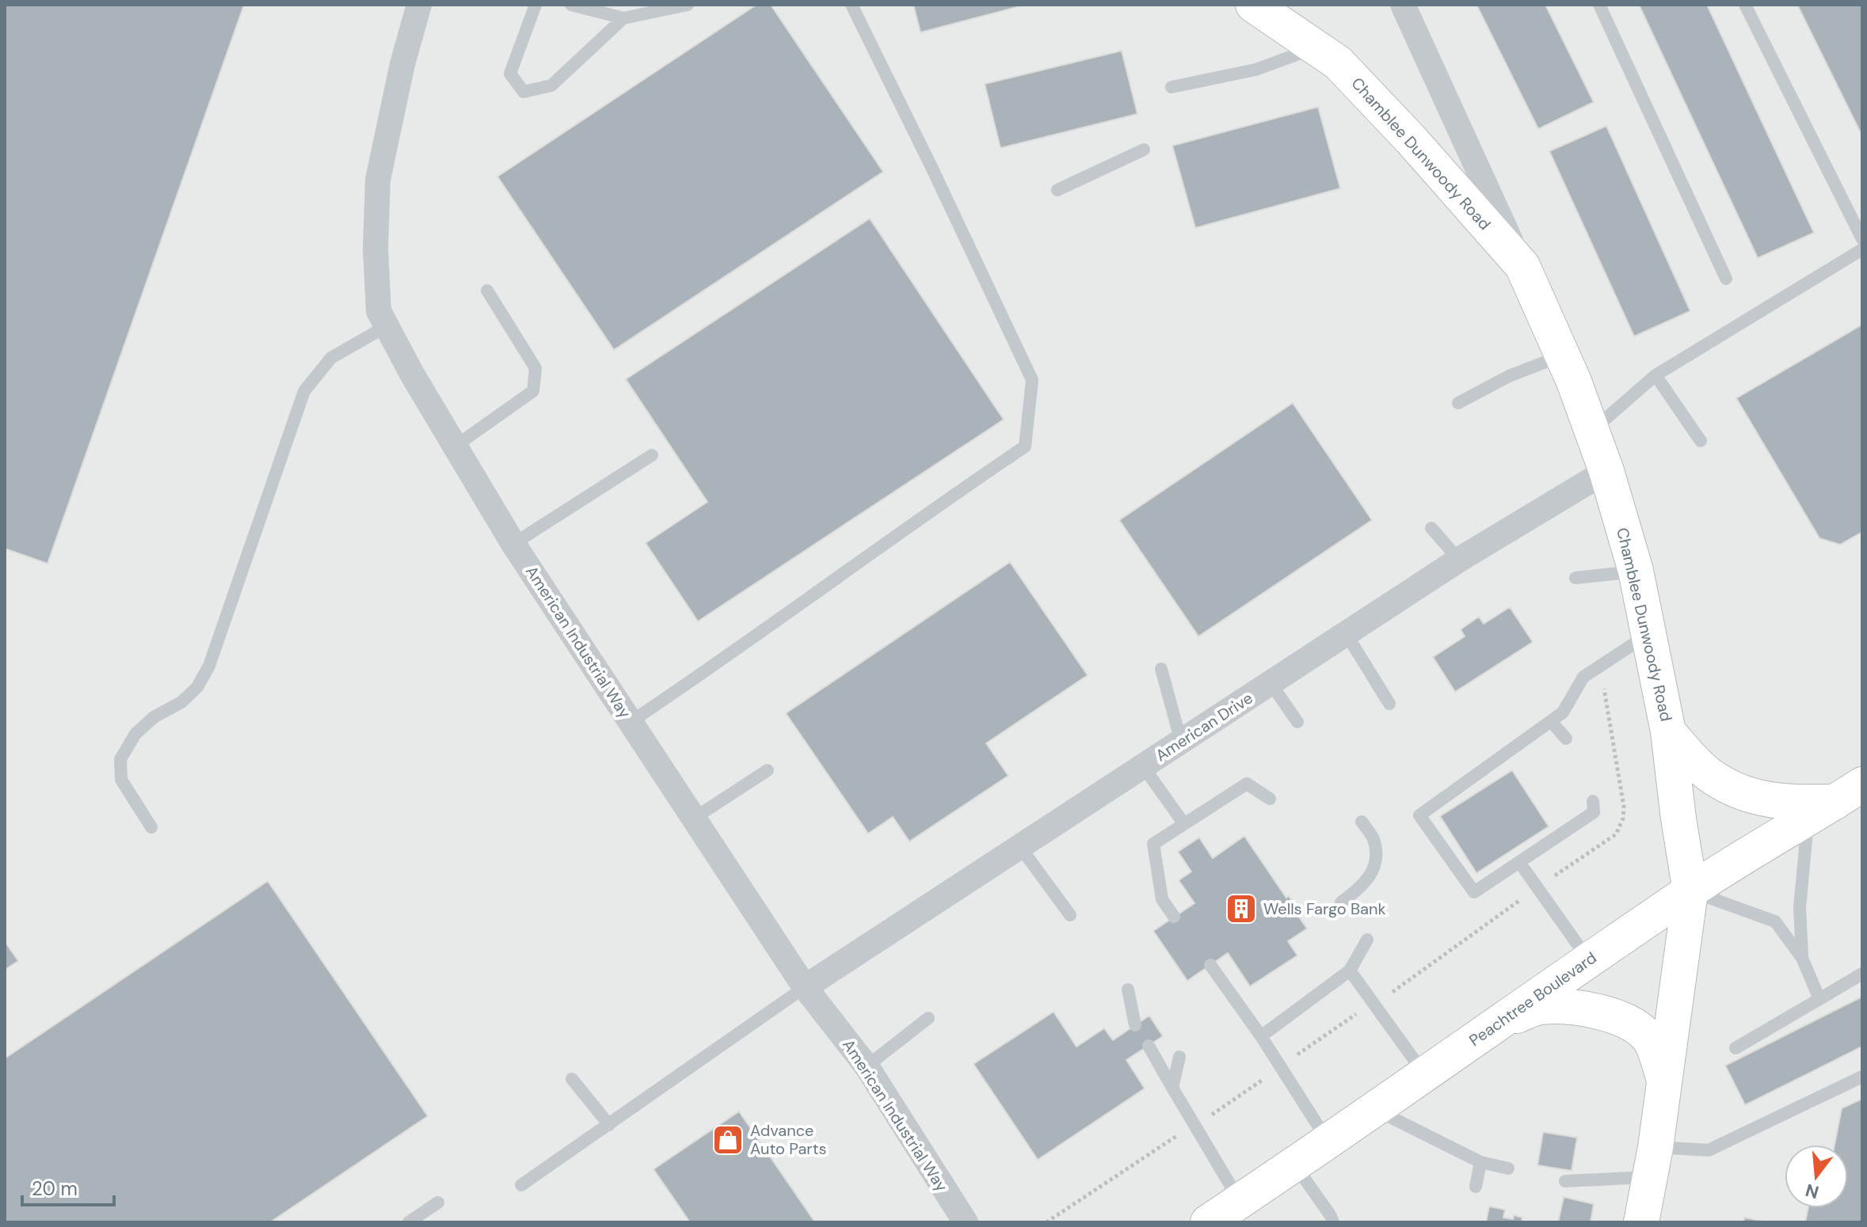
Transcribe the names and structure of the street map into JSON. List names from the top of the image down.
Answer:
{
  "streets": {
    "main road": ["Chamblee Dunwoody Road", "Peachtree Boulevard"],
    "street": ["American Industrial Way", "American Drive"]
  },
  "crossings": [
    ["Chamblee Dunwoody Road", "American Drive"],
    ["Chamblee Dunwoody Road", "Peachtree Boulevard"],
    ["American Industrial Way", "American Drive"]
  ],
  "places": {
    "building": ["Wells Fargo Bank"],
    "shop": ["Advance Auto Parts"]
  },
  "scale_bar": "20 m",
  "north": "bottom"
}
